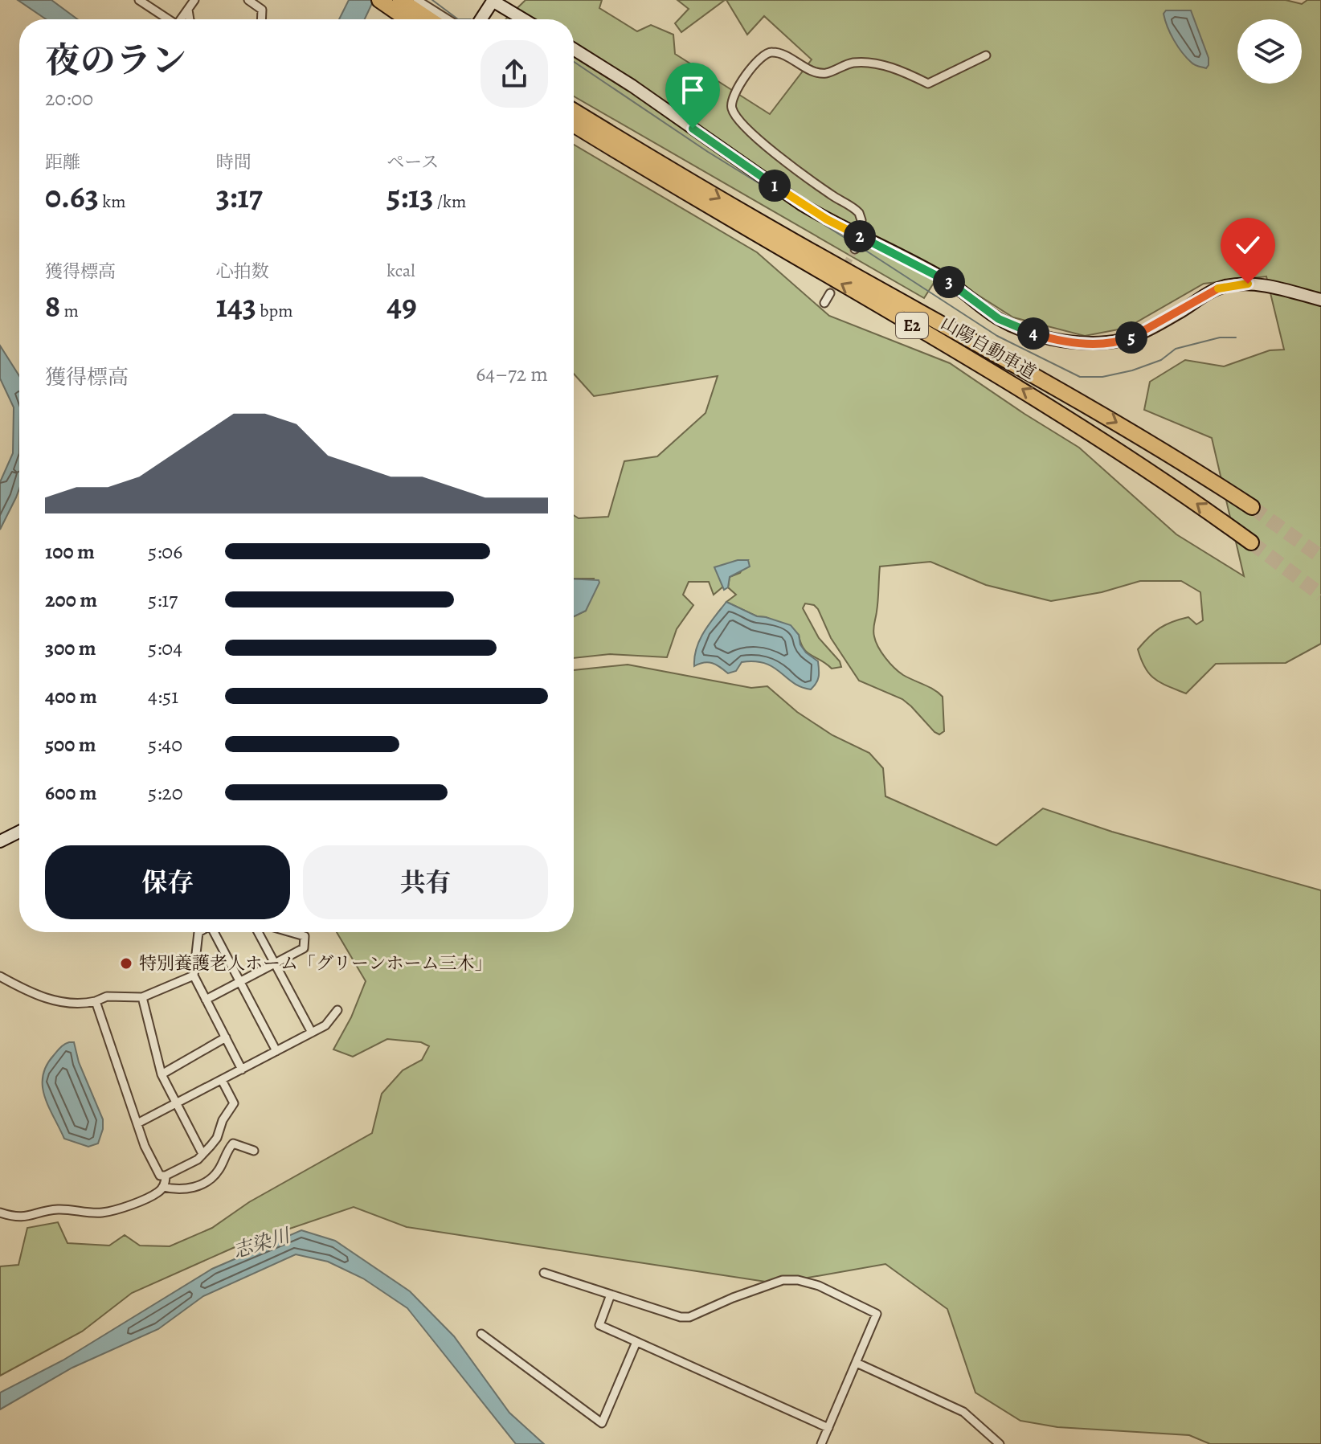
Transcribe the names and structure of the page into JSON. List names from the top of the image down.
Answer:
{
  "streets": {
    "highway": ["E2", "山陽自動車道"]
  },
  "water": ["志染川"],
  "places": ["特別養護老人ホーム「グリーンホーム三木」"],
  "page": {
    "heading": ["夜のラン", "20:00"],
    "stats": [
      ["距離", "0.63 km"],
      ["時間", "3:17"],
      ["ペース", "5:13 /km"],
      ["獲得標高", "8 m"],
      ["心拍数", "143 bpm"],
      ["kcal", "49"]
    ],
    "pins": [
      "1",
      "2",
      "3",
      "4",
      "5"
    ],
    "chart": ["獲得標高", "64–72 m"],
    "list": [
      {
        "name": "100 m",
        "note": "5:06"
      },
      {
        "name": "200 m",
        "note": "5:17"
      },
      {
        "name": "300 m",
        "note": "5:04"
      },
      {
        "name": "400 m",
        "note": "4:51"
      },
      {
        "name": "500 m",
        "note": "5:40"
      },
      {
        "name": "600 m",
        "note": "5:20"
      }
    ],
    "buttons": ["保存", "共有"]
  }
}
